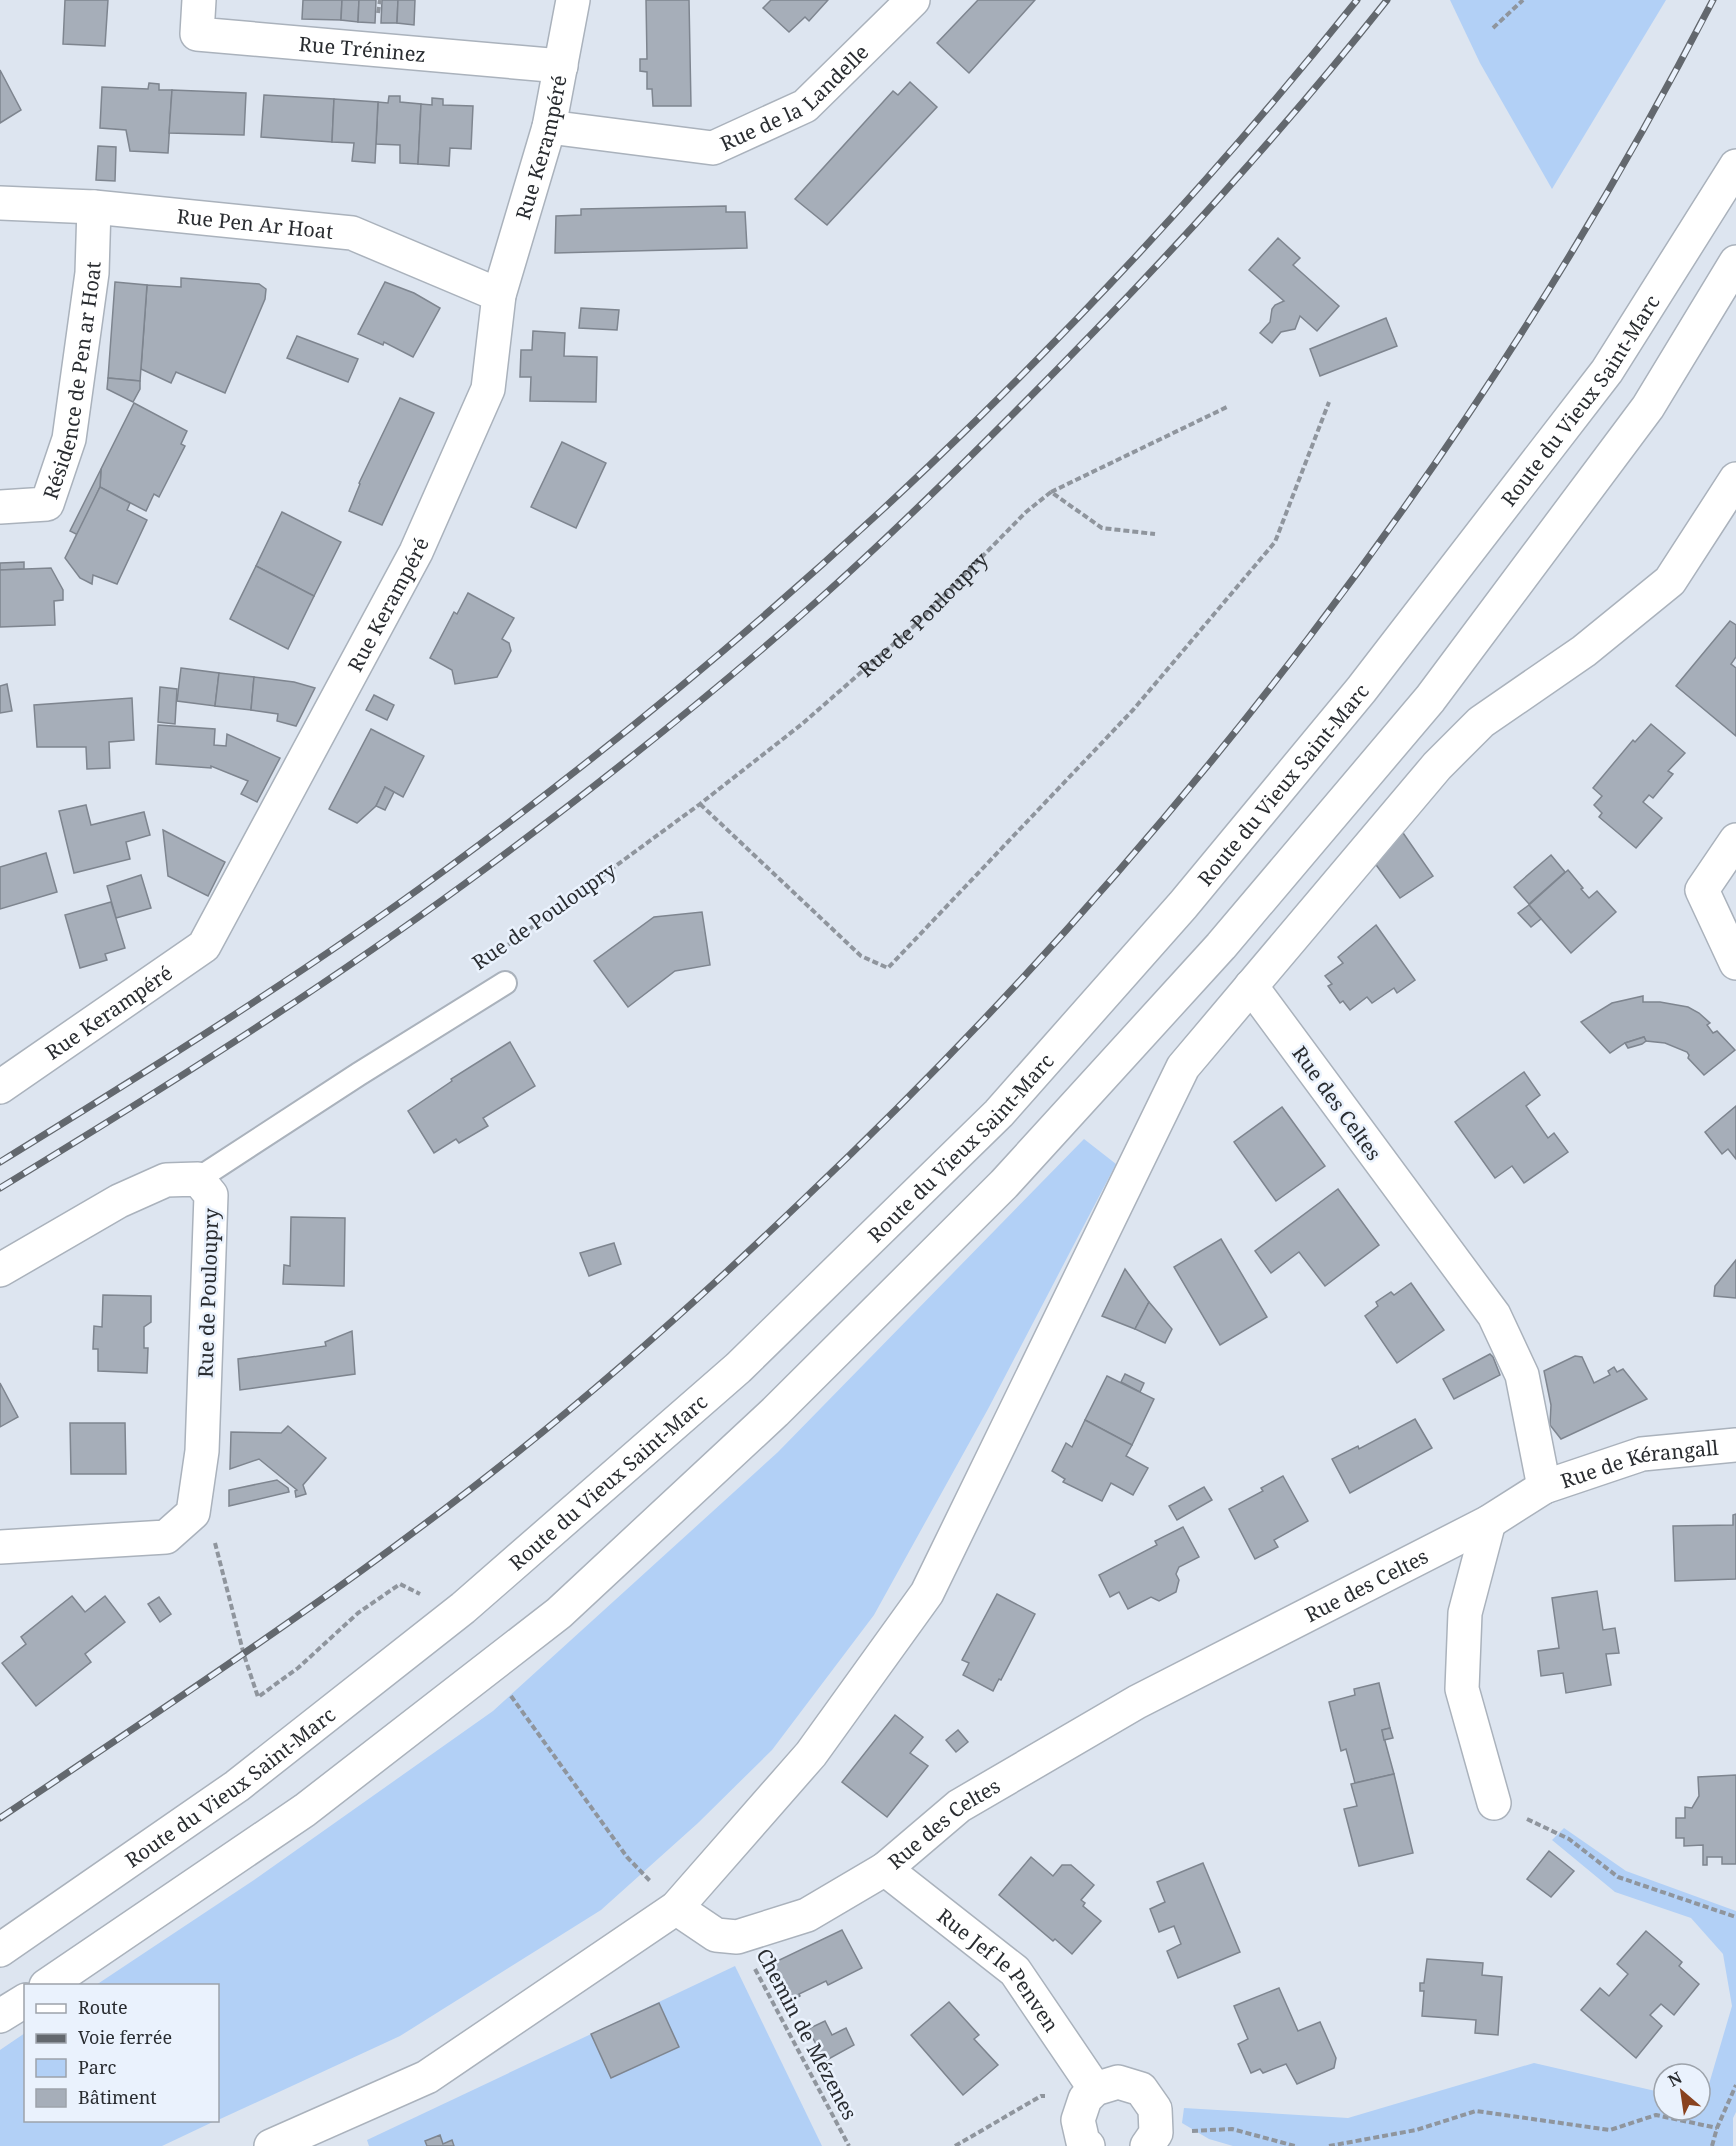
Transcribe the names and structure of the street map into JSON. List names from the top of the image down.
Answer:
{
  "streets": {
    "main road": [
      "Rue Tréninez",
      "Rue de la Landelle",
      "Rue Kerampéré",
      "Rue Pen Ar Hoat",
      "Résidence de Pen ar Hoat",
      "Route du Vieux Saint-Marc",
      "Rue de Pouloupry",
      "Rue des Celtes",
      "Rue de Kérangall",
      "Rue Jef le Penven"
    ],
    "path": ["Chemin de Mézenes"]
  },
  "crossings": [
    ["Rue Tréninez", "Rue Kerampéré"],
    ["Rue de la Landelle", "Rue Kerampéré"],
    ["Rue Kerampéré", "Rue Pen Ar Hoat"],
    ["Rue Pen Ar Hoat", "Résidence de Pen ar Hoat"],
    ["Rue des Celtes", "Rue de Kérangall"],
    ["Rue des Celtes", "Rue Jef le Penven"],
    ["Rue des Celtes", "Chemin de Mézenes"]
  ],
  "legend": [
    "Route",
    "Voie ferrée",
    "Parc",
    "Bâtiment"
  ],
  "north": "top left"
}
